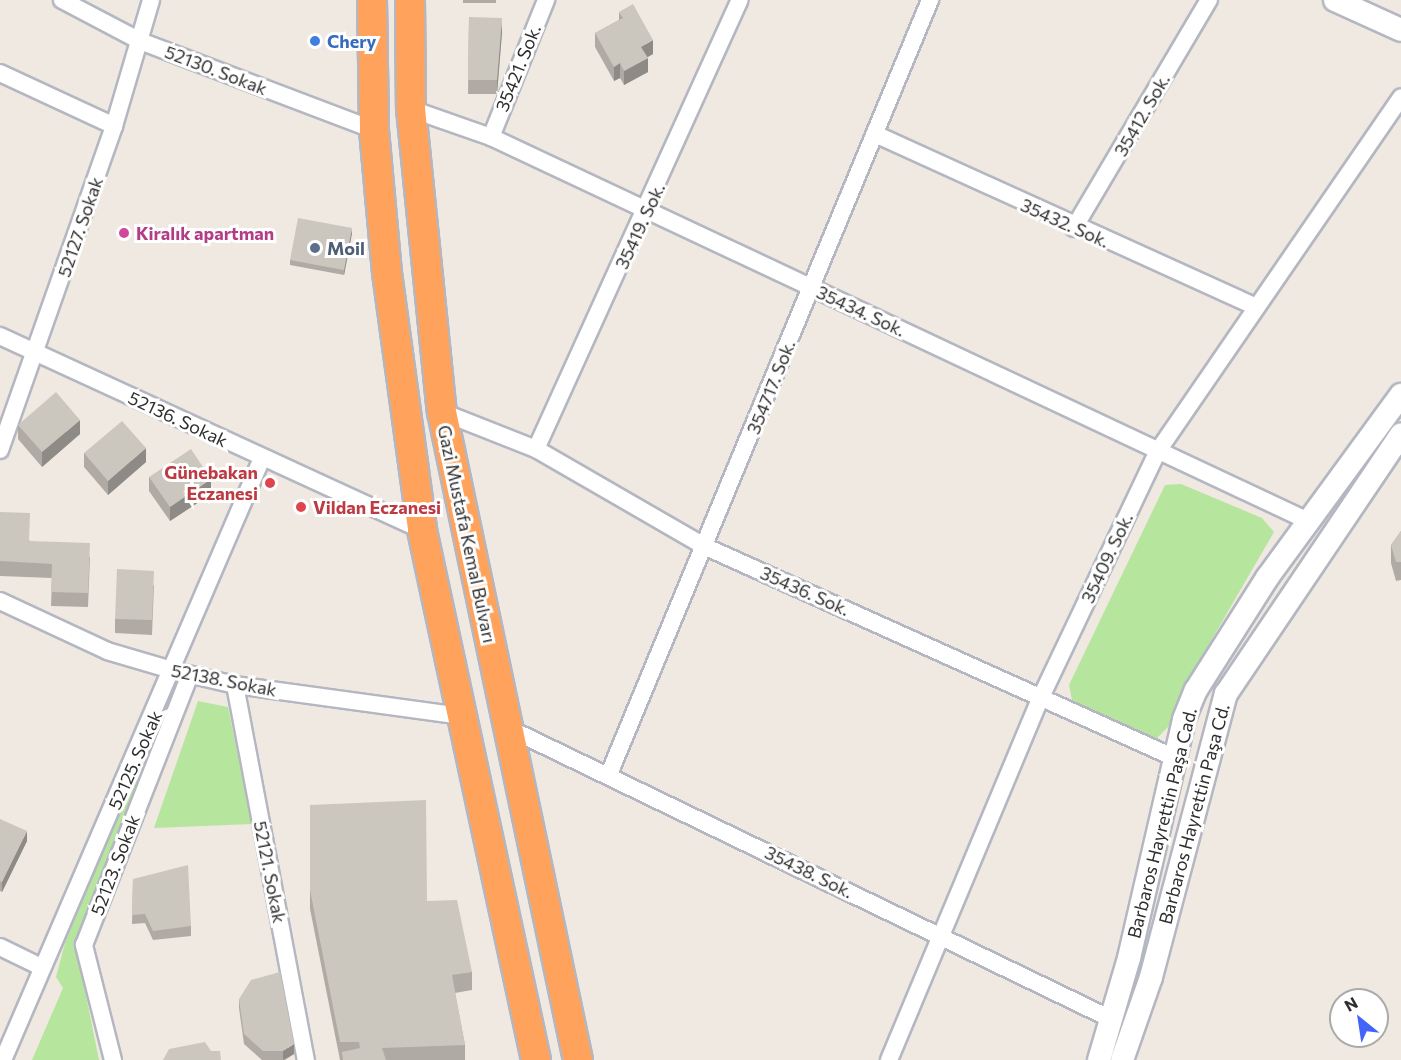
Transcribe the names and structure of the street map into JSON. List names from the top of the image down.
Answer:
{
  "streets": {
    "highway": ["Gazi Mustafa Kemal Bulvarı"],
    "street": [
      "35421. Sok.",
      "52130. Sokak",
      "35412. Sok.",
      "35432. Sok.",
      "35419. Sok.",
      "52127. Sokak",
      "35434. Sok.",
      "354717. Sok.",
      "52136. Sokak",
      "35409. Sok.",
      "35436. Sok.",
      "52138. Sokak",
      "52125. Sokak",
      "Barbaros Hayrettin Paşa Cd.",
      "Barbaros Hayrettin Paşa Cad.",
      "52123. Sokak",
      "52121. Sokak",
      "35438. Sok."
    ]
  },
  "crossings": [
    ["35421. Sok.", "35434. Sok."],
    ["52130. Sokak", "52127. Sokak"],
    ["52130. Sokak", "Gazi Mustafa Kemal Bulvarı"],
    ["35412. Sok.", "35432. Sok."],
    ["35432. Sok.", "354717. Sok."],
    ["35432. Sok.", "35409. Sok."],
    ["35419. Sok.", "35434. Sok."],
    ["35419. Sok.", "35436. Sok."],
    ["52127. Sokak", "52136. Sokak"],
    ["35434. Sok.", "354717. Sok."],
    ["35434. Sok.", "Gazi Mustafa Kemal Bulvarı"],
    ["35434. Sok.", "35409. Sok."],
    ["35434. Sok.", "Barbaros Hayrettin Paşa Cad."],
    ["354717. Sok.", "35436. Sok."],
    ["354717. Sok.", "35438. Sok."],
    ["52136. Sokak", "Gazi Mustafa Kemal Bulvarı"],
    ["52136. Sokak", "52125. Sokak"],
    ["Gazi Mustafa Kemal Bulvarı", "35436. Sok."],
    ["Gazi Mustafa Kemal Bulvarı", "52138. Sokak"],
    ["Gazi Mustafa Kemal Bulvarı", "35438. Sok."],
    ["35409. Sok.", "35436. Sok."],
    ["35409. Sok.", "35438. Sok."],
    ["35436. Sok.", "Barbaros Hayrettin Paşa Cad."],
    ["52138. Sokak", "52125. Sokak"],
    ["52138. Sokak", "52123. Sokak"],
    ["52138. Sokak", "52121. Sokak"],
    ["52125. Sokak", "52123. Sokak"],
    ["Barbaros Hayrettin Paşa Cad.", "35438. Sok."]
  ],
  "places": [
    "Chery",
    "Kiralık apartman",
    "Moil",
    "Günebakan Eczanesi",
    "Vildan Eczanesi"
  ],
  "north": "top left"
}
